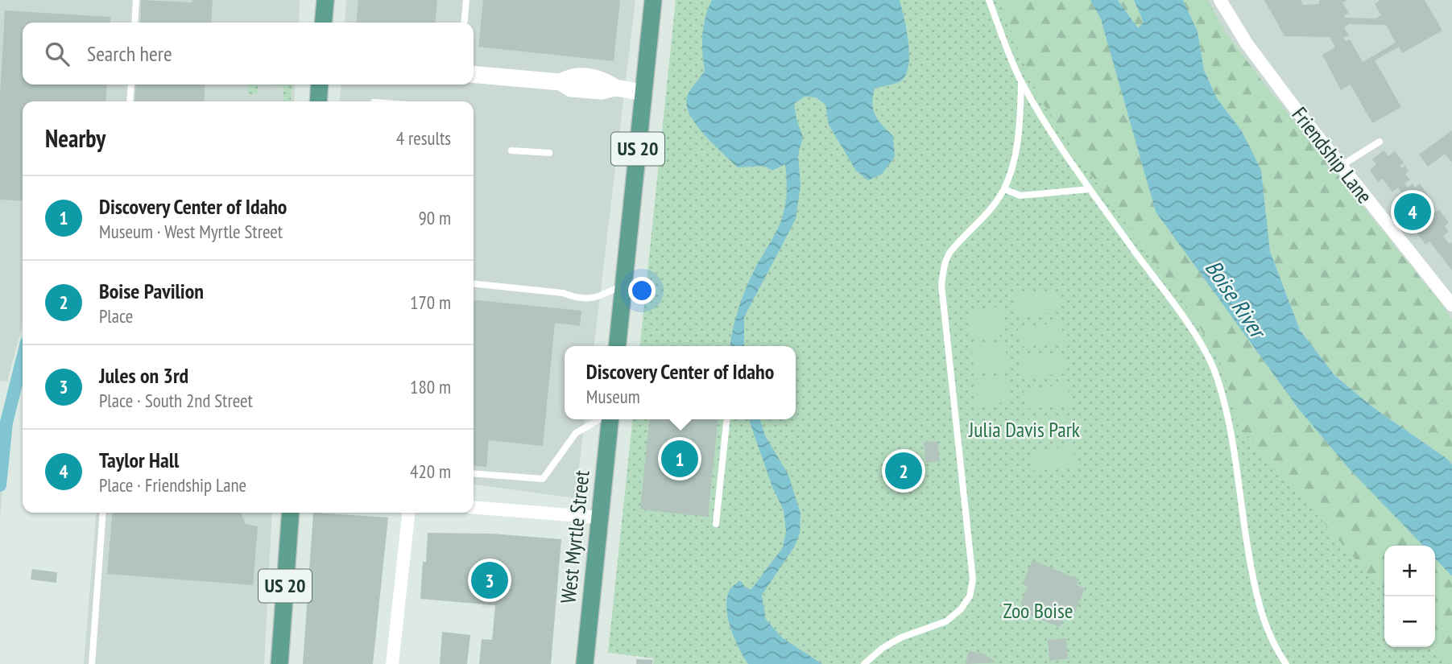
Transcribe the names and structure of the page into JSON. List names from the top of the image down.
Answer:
{
  "streets": {
    "main road": ["US 20", "West Myrtle Street"],
    "street": ["Friendship Lane"]
  },
  "water": ["Boise River"],
  "parks": ["Julia Davis Park", "Zoo Boise"],
  "page": {
    "search": "Search here",
    "heading": ["Nearby", "4 results"],
    "list": [
      {
        "mark": "1",
        "name": "Discovery Center of Idaho",
        "note": "Museum · West Myrtle Street",
        "value": "90 m"
      },
      {
        "mark": "2",
        "name": "Boise Pavilion",
        "note": "Place",
        "value": "170 m"
      },
      {
        "mark": "3",
        "name": "Jules on 3rd",
        "note": "Place · South 2nd Street",
        "value": "180 m"
      },
      {
        "mark": "4",
        "name": "Taylor Hall",
        "note": "Place · Friendship Lane",
        "value": "420 m"
      }
    ],
    "pins": [
      "4",
      "1",
      "2",
      "3"
    ],
    "popup": ["Discovery Center of Idaho", "Museum"],
    "map_buttons": ["+", "−"]
  }
}
